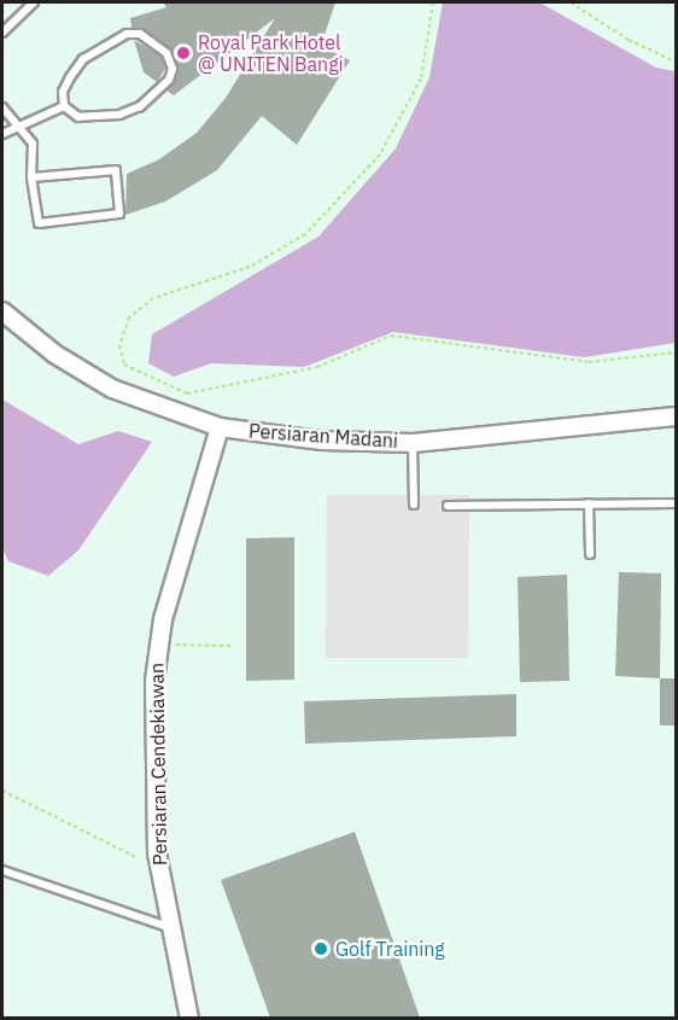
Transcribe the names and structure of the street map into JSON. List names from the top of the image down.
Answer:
{
  "streets": {
    "street": ["Persiaran Madani", "Persiaran Cendekiawan"]
  },
  "crossings": [
    ["Persiaran Madani", "Persiaran Cendekiawan"]
  ],
  "places": ["Royal Park Hotel @ UNITEN Bangi", "Golf Training"]
}
